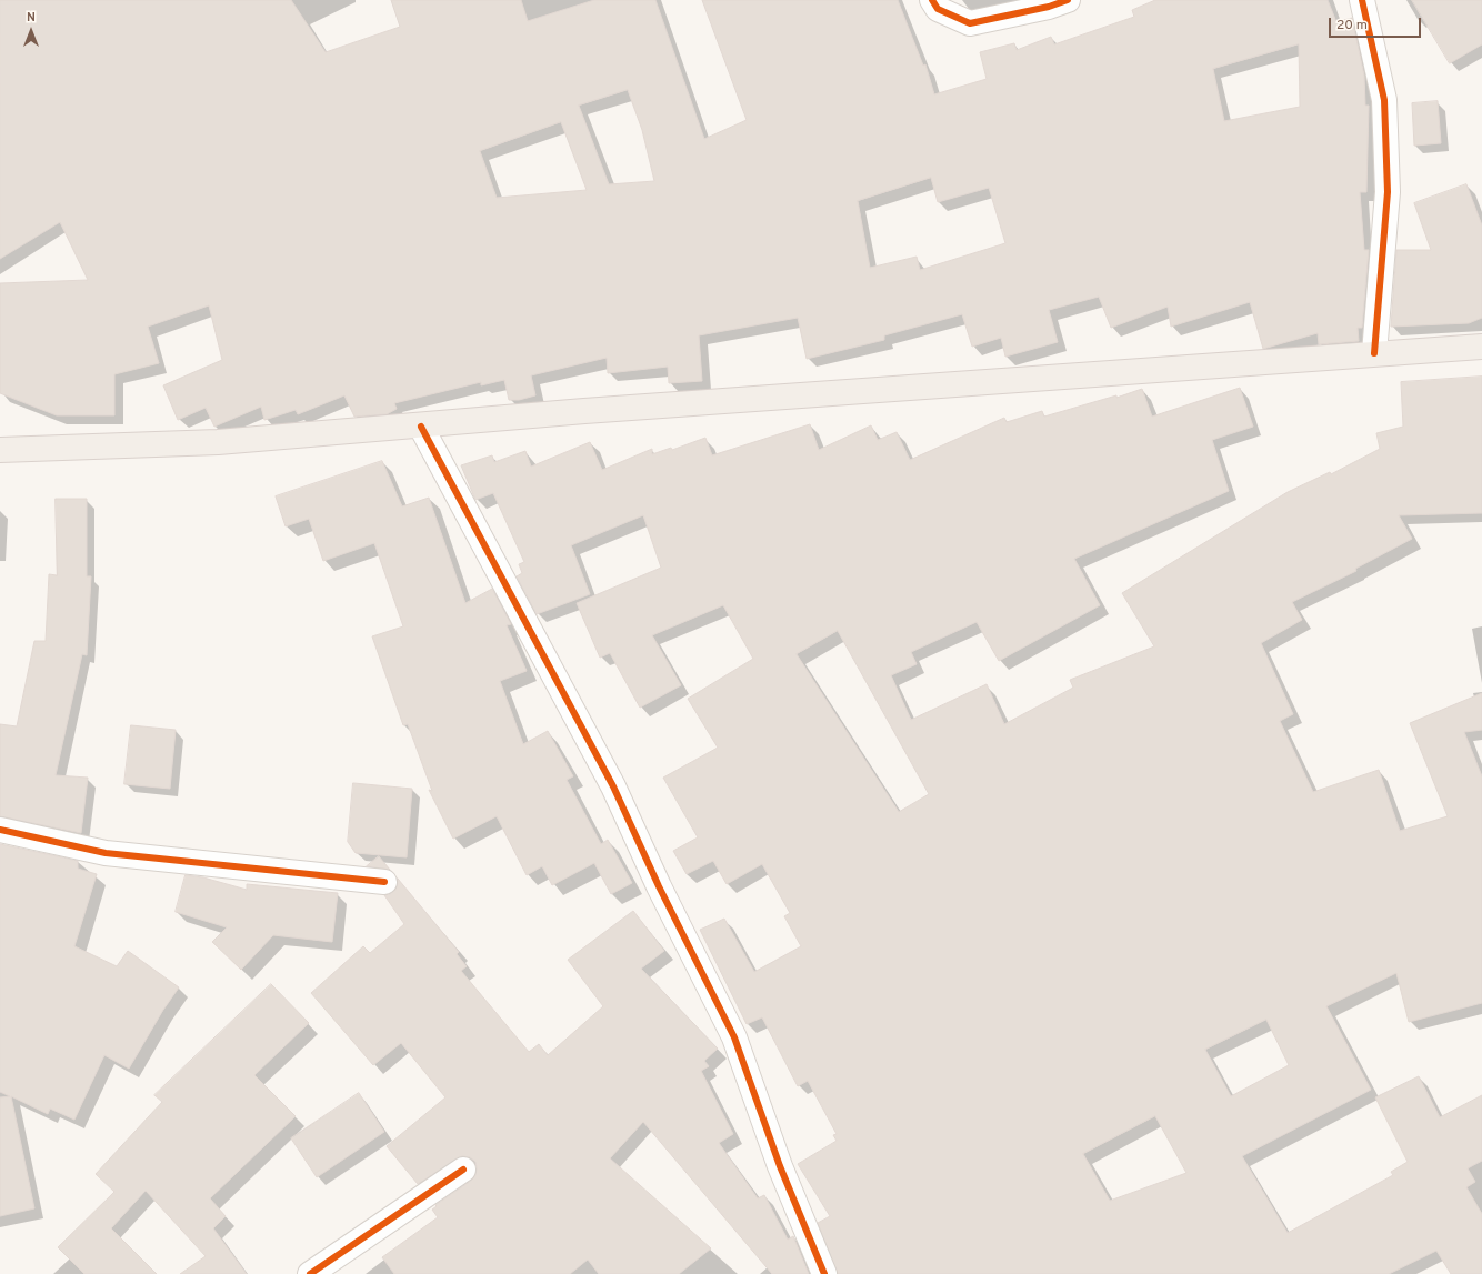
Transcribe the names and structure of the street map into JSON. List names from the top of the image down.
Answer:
{
  "scale_bar": "20 m",
  "north": "top"
}
